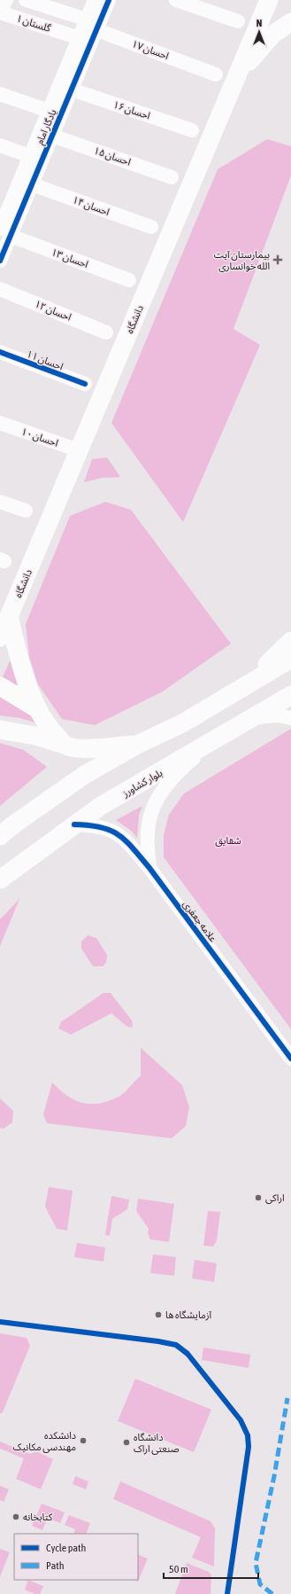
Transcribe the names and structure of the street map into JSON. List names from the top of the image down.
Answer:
{
  "streets": {
    "main road": ["دانشگاه", "بلوار کشاورز"],
    "street": [
      "گلستان ۱",
      "احسان ۱۷",
      "احسان ۱۶",
      "یادگار امام",
      "احسان ۱۵",
      "احسان ۱۴",
      "احسان ۱۳",
      "احسان ۱۲",
      "احسان ۱۱",
      "احسان ۱۰",
      "علامه جعفری"
    ]
  },
  "crossings": [
    ["گلستان ۱", "احسان ۱۷"],
    ["گلستان ۱", "یادگار امام"],
    ["احسان ۱۷", "یادگار امام"],
    ["احسان ۱۶", "یادگار امام"],
    ["یادگار امام", "احسان ۱۵"],
    ["یادگار امام", "احسان ۱۴"],
    ["یادگار امام", "احسان ۱۳"],
    ["دانشگاه", "احسان ۱۰"],
    ["بلوار کشاورز", "علامه جعفری"]
  ],
  "parks": ["شقایق"],
  "places": {
    "health": ["بیمارستان آیت الله خوانساری"],
    "other": [
      "اراکی",
      "آزمایشگاه ها",
      "دانشکده مهندسی مکانیک",
      "دانشگاه صنعتی اراک",
      "کتابخانه"
    ]
  },
  "legend": ["Cycle path", "Path"],
  "scale_bar": "50 m",
  "north": "top"
}
